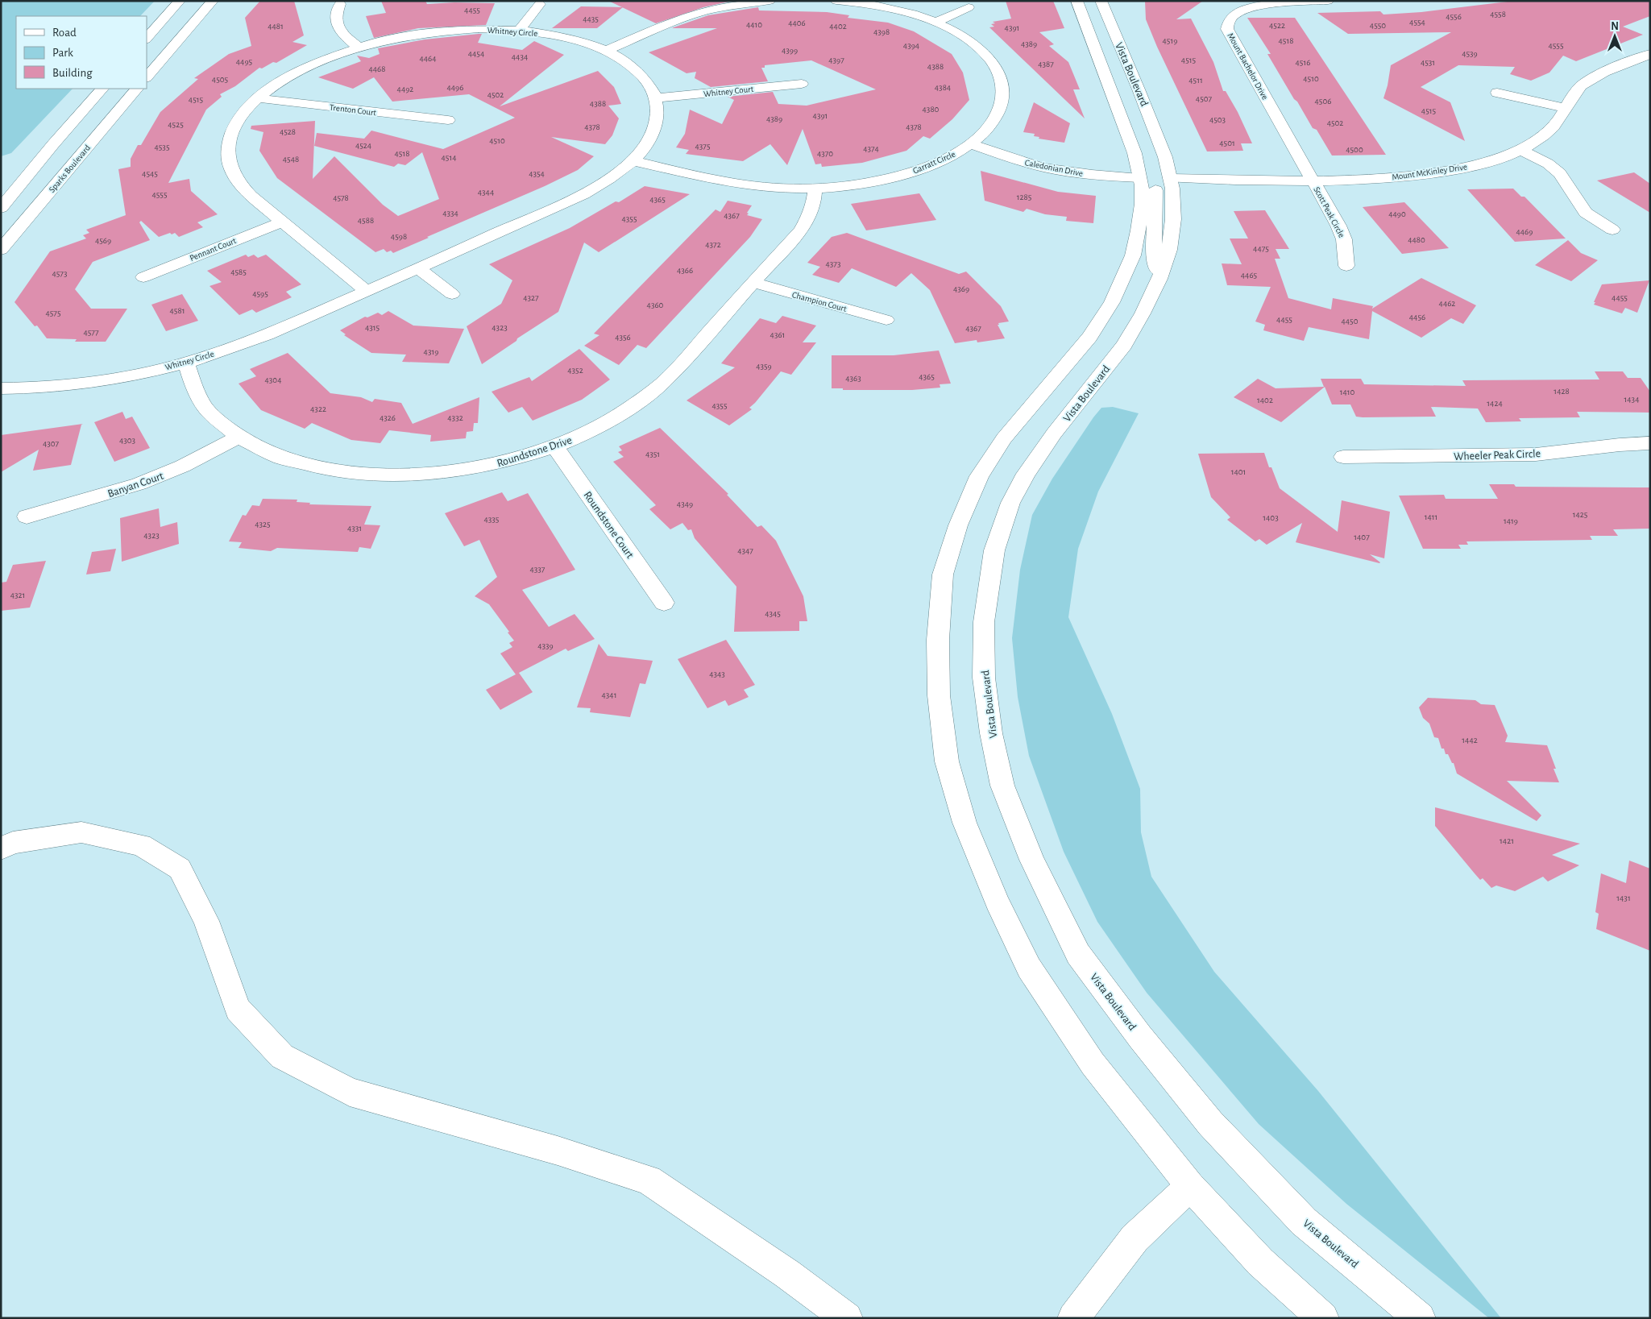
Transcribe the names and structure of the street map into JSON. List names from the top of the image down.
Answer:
{
  "streets": {
    "street": [
      "Whitney Circle",
      "Mount Bachelor Drive",
      "Vista Boulevard",
      "Whitney Court",
      "Trenton Court",
      "Garratt Circle",
      "Caledonian Drive",
      "Sparks Boulevard",
      "Mount McKinley Drive",
      "Scott Peak Circle",
      "Pennant Court",
      "Champion Court",
      "Roundstone Drive",
      "Wheeler Peak Circle",
      "Banyan Court",
      "Roundstone Court"
    ]
  },
  "crossings": [
    ["Whitney Circle", "Whitney Court"],
    ["Whitney Circle", "Trenton Court"],
    ["Whitney Circle", "Garratt Circle"],
    ["Whitney Circle", "Pennant Court"],
    ["Whitney Circle", "Roundstone Drive"],
    ["Mount Bachelor Drive", "Mount McKinley Drive"],
    ["Mount Bachelor Drive", "Scott Peak Circle"],
    ["Vista Boulevard", "Caledonian Drive"],
    ["Vista Boulevard", "Mount McKinley Drive"],
    ["Garratt Circle", "Caledonian Drive"],
    ["Garratt Circle", "Roundstone Drive"],
    ["Mount McKinley Drive", "Scott Peak Circle"],
    ["Champion Court", "Roundstone Drive"],
    ["Roundstone Drive", "Banyan Court"],
    ["Roundstone Drive", "Roundstone Court"]
  ],
  "house_numbers": [
    "4455",
    "4558",
    "4556",
    "4435",
    "4554",
    "4406",
    "4410",
    "4522",
    "4550",
    "4481",
    "4402",
    "4391",
    "4398",
    "4519",
    "4518",
    "4389",
    "4394",
    "4555",
    "4399",
    "4454",
    "4539",
    "4434",
    "4464",
    "4397",
    "4515",
    "4495",
    "4516",
    "4531",
    "4387",
    "4388",
    "4468",
    "4510",
    "4505",
    "4511",
    "4496",
    "4384",
    "4492",
    "4502",
    "4507",
    "4515",
    "4506",
    "4388",
    "4380",
    "4515",
    "4391",
    "4389",
    "4503",
    "4502",
    "4525",
    "4378",
    "4378",
    "4528",
    "4510",
    "4501",
    "4524",
    "4375",
    "4535",
    "4374",
    "4500",
    "4518",
    "4370",
    "4514",
    "4548",
    "4545",
    "4354",
    "4344",
    "4555",
    "1285",
    "4578",
    "4365",
    "4334",
    "4490",
    "4367",
    "4355",
    "4588",
    "4469",
    "4598",
    "4480",
    "4569",
    "4372",
    "4475",
    "4373",
    "4366",
    "4585",
    "4573",
    "4465",
    "4369",
    "4595",
    "4327",
    "4455",
    "4462",
    "4360",
    "4581",
    "4575",
    "4456",
    "4455",
    "4450",
    "4315",
    "4323",
    "4367",
    "4577",
    "4361",
    "4356",
    "4319",
    "4359",
    "4352",
    "4365",
    "4363",
    "4304",
    "1428",
    "1410",
    "1434",
    "1402",
    "1424",
    "4355",
    "4322",
    "4326",
    "4332",
    "4303",
    "4307",
    "4351",
    "1401",
    "4349",
    "1425",
    "1411",
    "1403",
    "4335",
    "1419",
    "4325",
    "4331",
    "4323",
    "1407",
    "4347",
    "4337",
    "4321",
    "4345",
    "4339",
    "4343",
    "4341",
    "1442",
    "1421",
    "1431"
  ],
  "legend": ["Road", "Park", "Building"],
  "north": "top"
}
